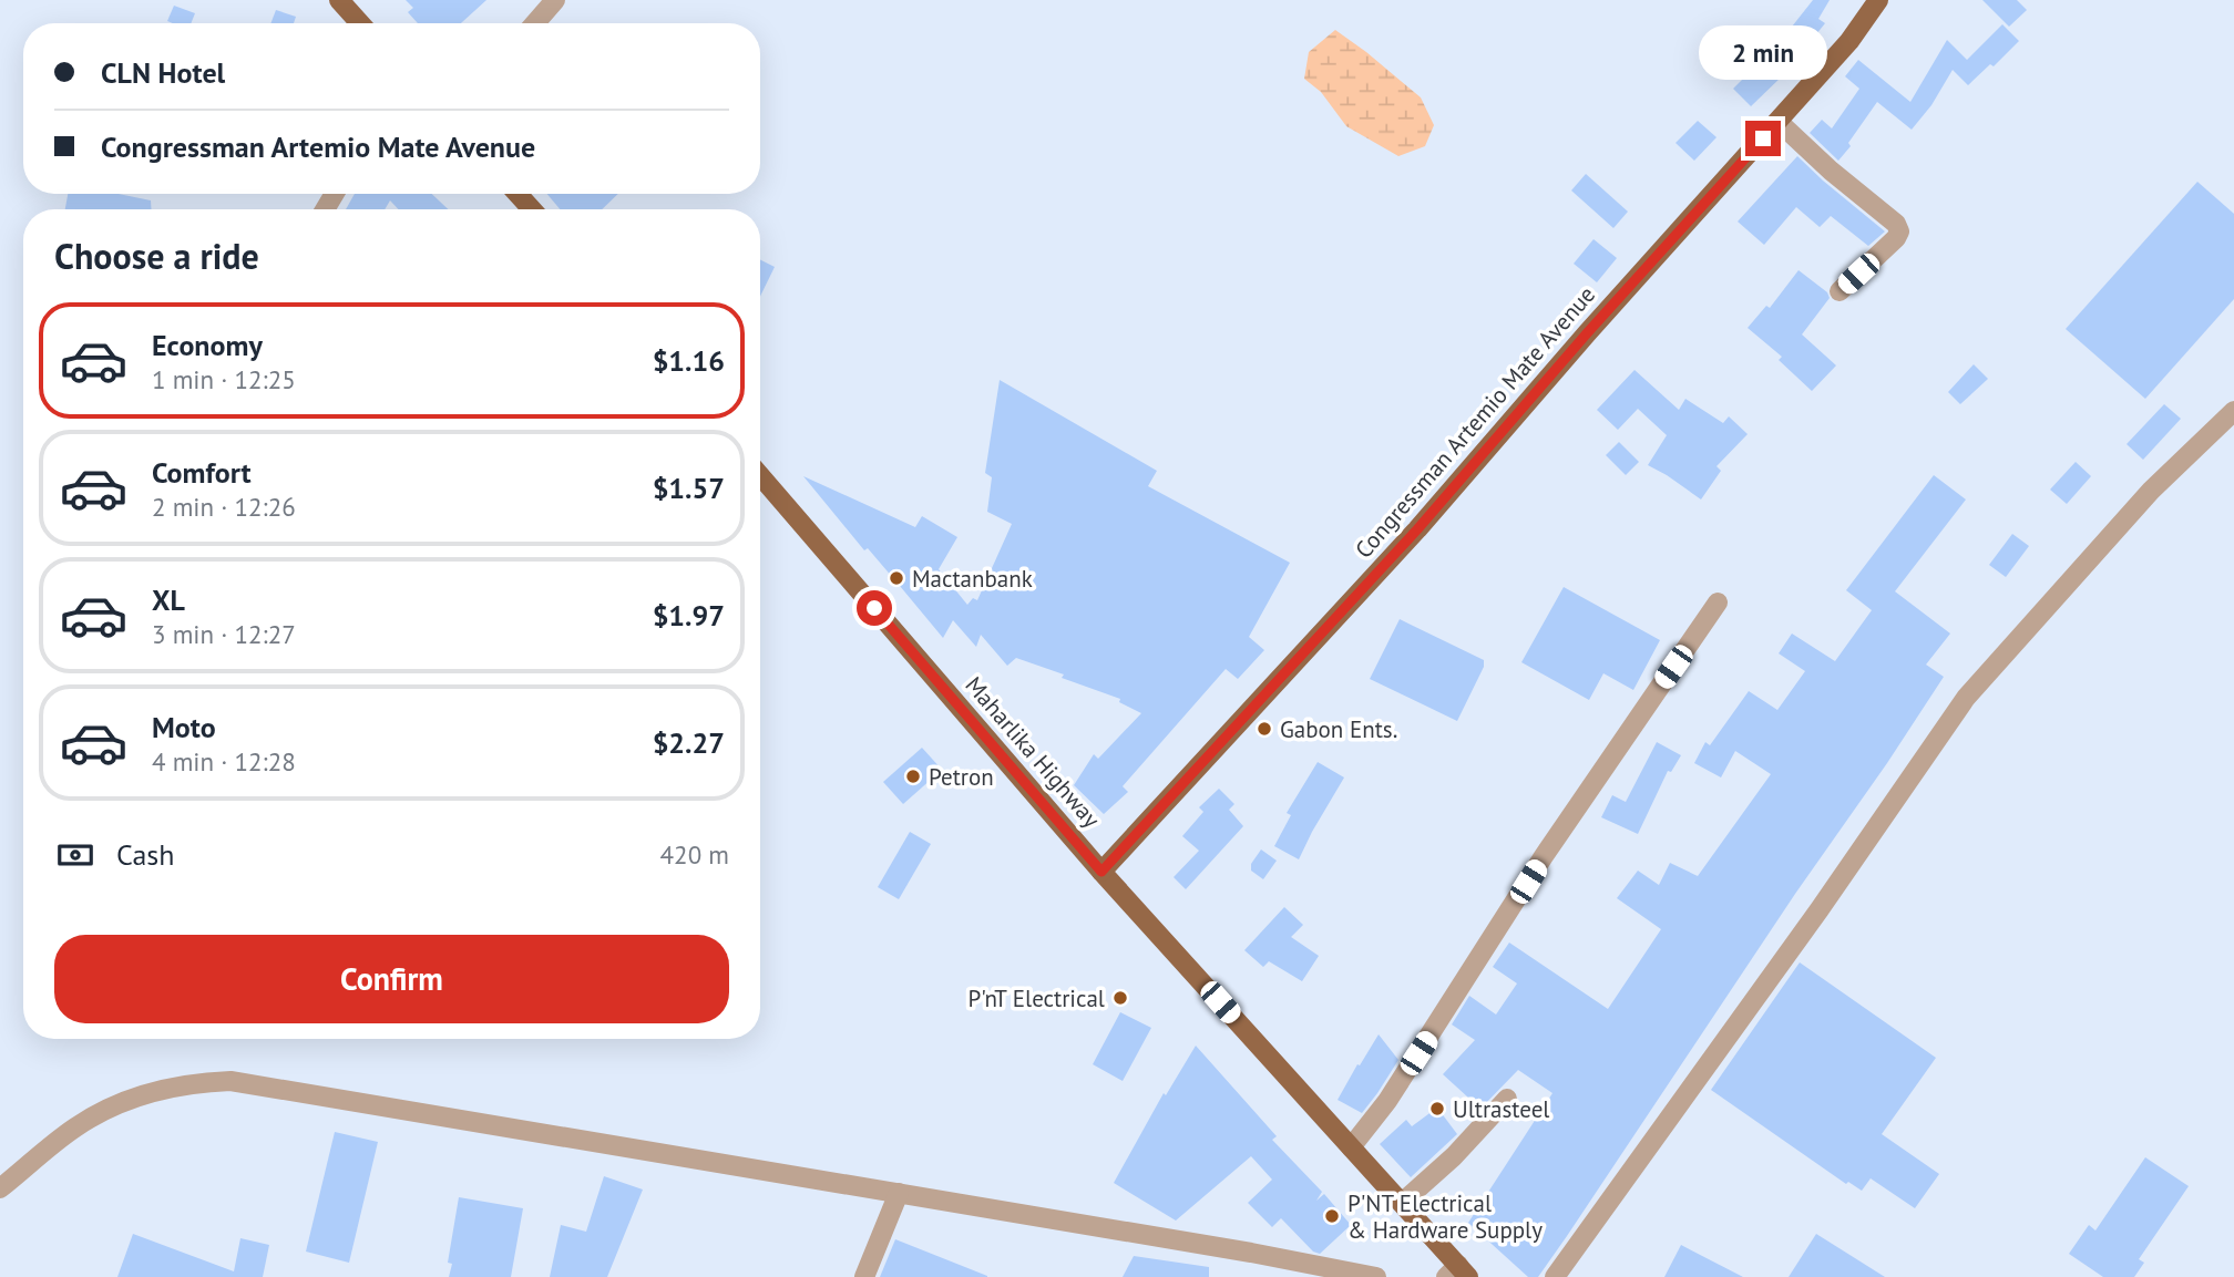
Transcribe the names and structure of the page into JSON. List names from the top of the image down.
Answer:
{
  "streets": {
    "main road": ["Congressman Artemio Mate Avenue", "Maharlika Highway"]
  },
  "crossings": [
    ["Congressman Artemio Mate Avenue", "Maharlika Highway"]
  ],
  "places": [
    "Mactanbank",
    "Gabon Ents.",
    "Petron",
    "P'nT Electrical",
    "Ultrasteel",
    "P'NT Electrical & Hardware Supply"
  ],
  "page": {
    "banner": ["CLN Hotel", "Congressman Artemio Mate Avenue"],
    "bubble": "2 min",
    "heading": "Choose a ride",
    "list": [
      {
        "name": "Economy",
        "note": "1 min · 12:25",
        "value": "$1.16"
      },
      {
        "name": "Comfort",
        "note": "2 min · 12:26",
        "value": "$1.57"
      },
      {
        "name": "XL",
        "note": "3 min · 12:27",
        "value": "$1.97"
      },
      {
        "name": "Moto",
        "note": "4 min · 12:28",
        "value": "$2.27"
      }
    ],
    "pay": ["Cash", "420 m"],
    "buttons": "Confirm"
  }
}
